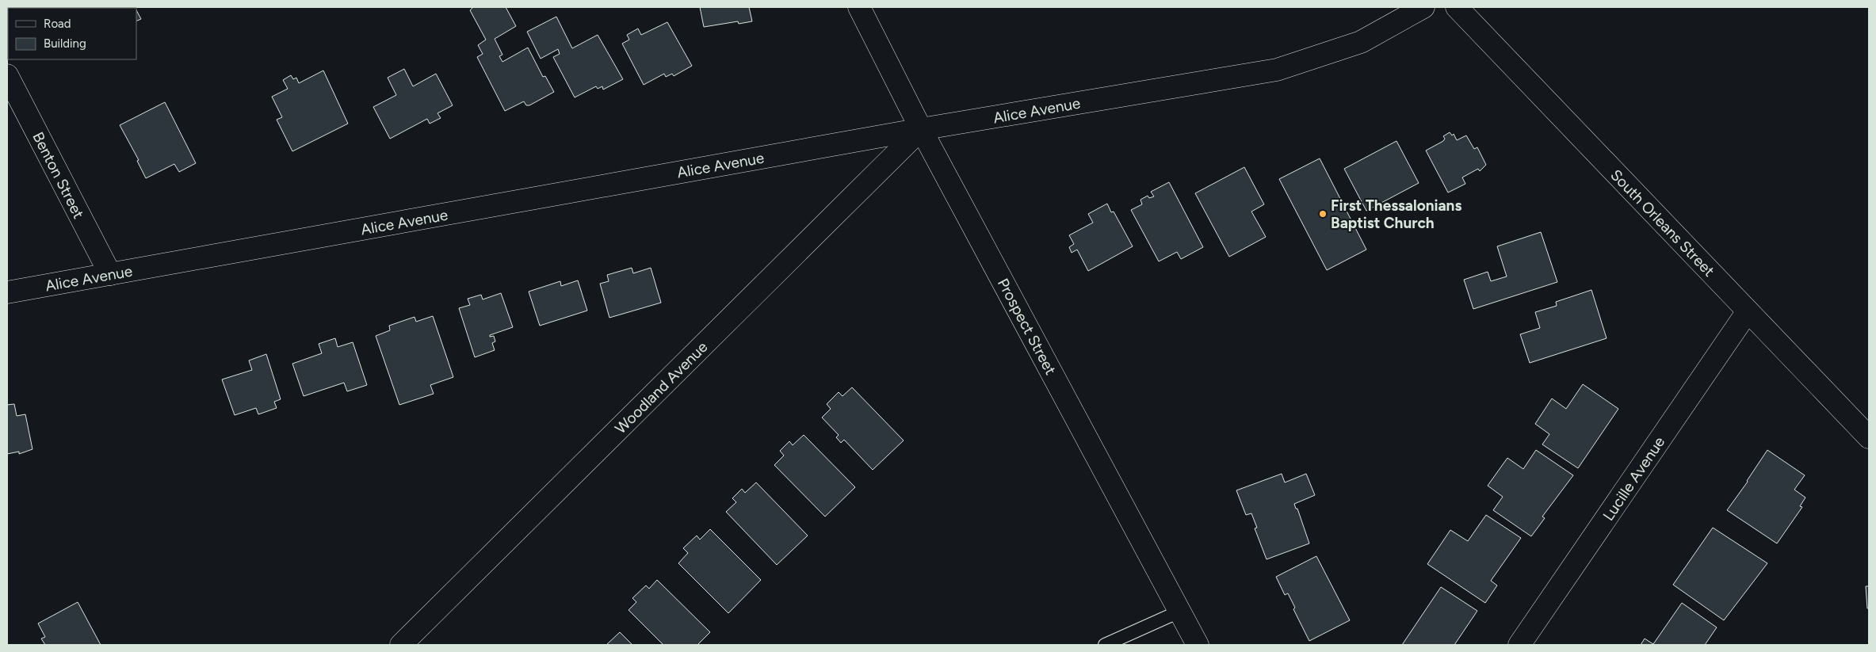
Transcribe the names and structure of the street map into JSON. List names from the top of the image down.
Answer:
{
  "streets": {
    "street": [
      "Alice Avenue",
      "Benton Street",
      "South Orleans Street",
      "Prospect Street",
      "Woodland Avenue",
      "Lucille Avenue"
    ]
  },
  "crossings": [
    ["Alice Avenue", "Benton Street"],
    ["Alice Avenue", "Prospect Street"],
    ["Alice Avenue", "Woodland Avenue"],
    ["South Orleans Street", "Lucille Avenue"],
    ["Prospect Street", "Woodland Avenue"]
  ],
  "places": ["First Thessalonians Baptist Church"],
  "legend": ["Road", "Building"]
}
